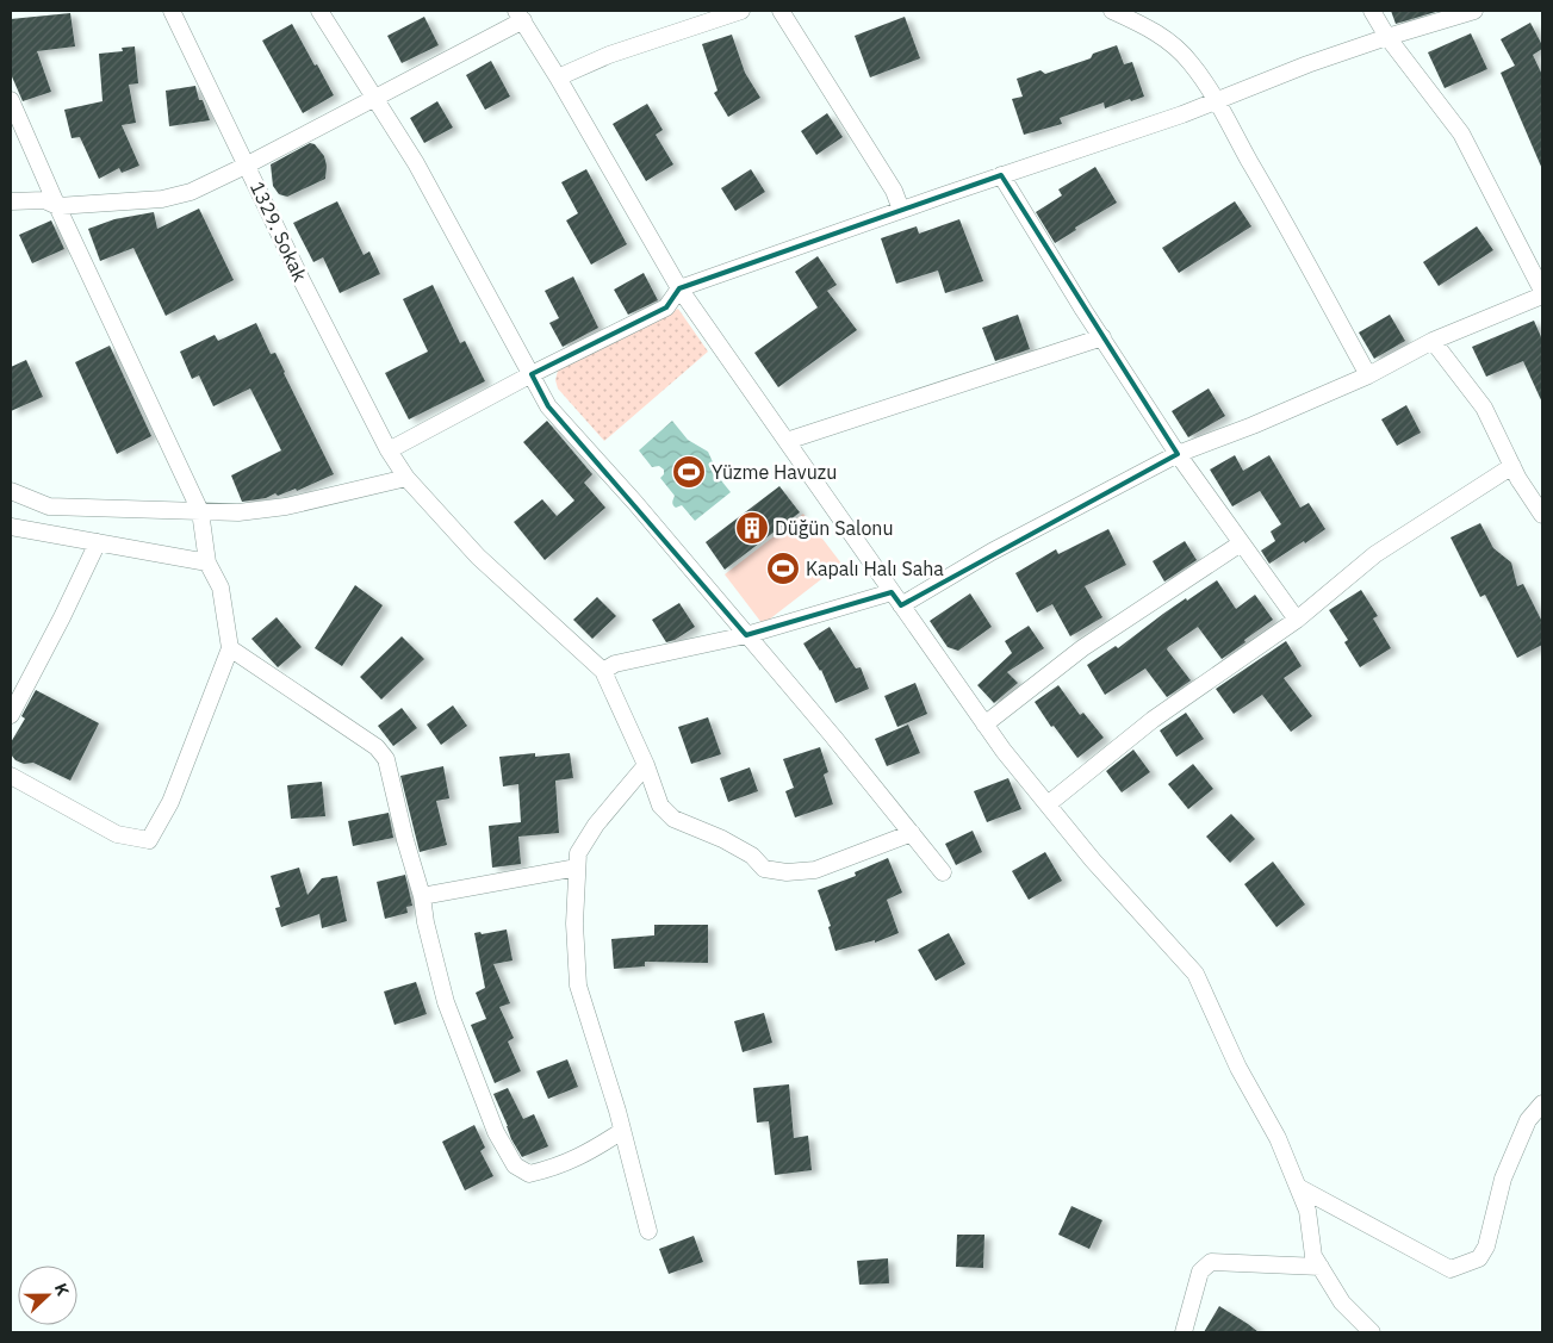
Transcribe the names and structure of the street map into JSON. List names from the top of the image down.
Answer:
{
  "streets": {
    "street": ["1329. Sokak"]
  },
  "places": {
    "sports": ["Yüzme Havuzu", "Kapalı Halı Saha"],
    "building": ["Düğün Salonu"]
  },
  "north": "right"
}
